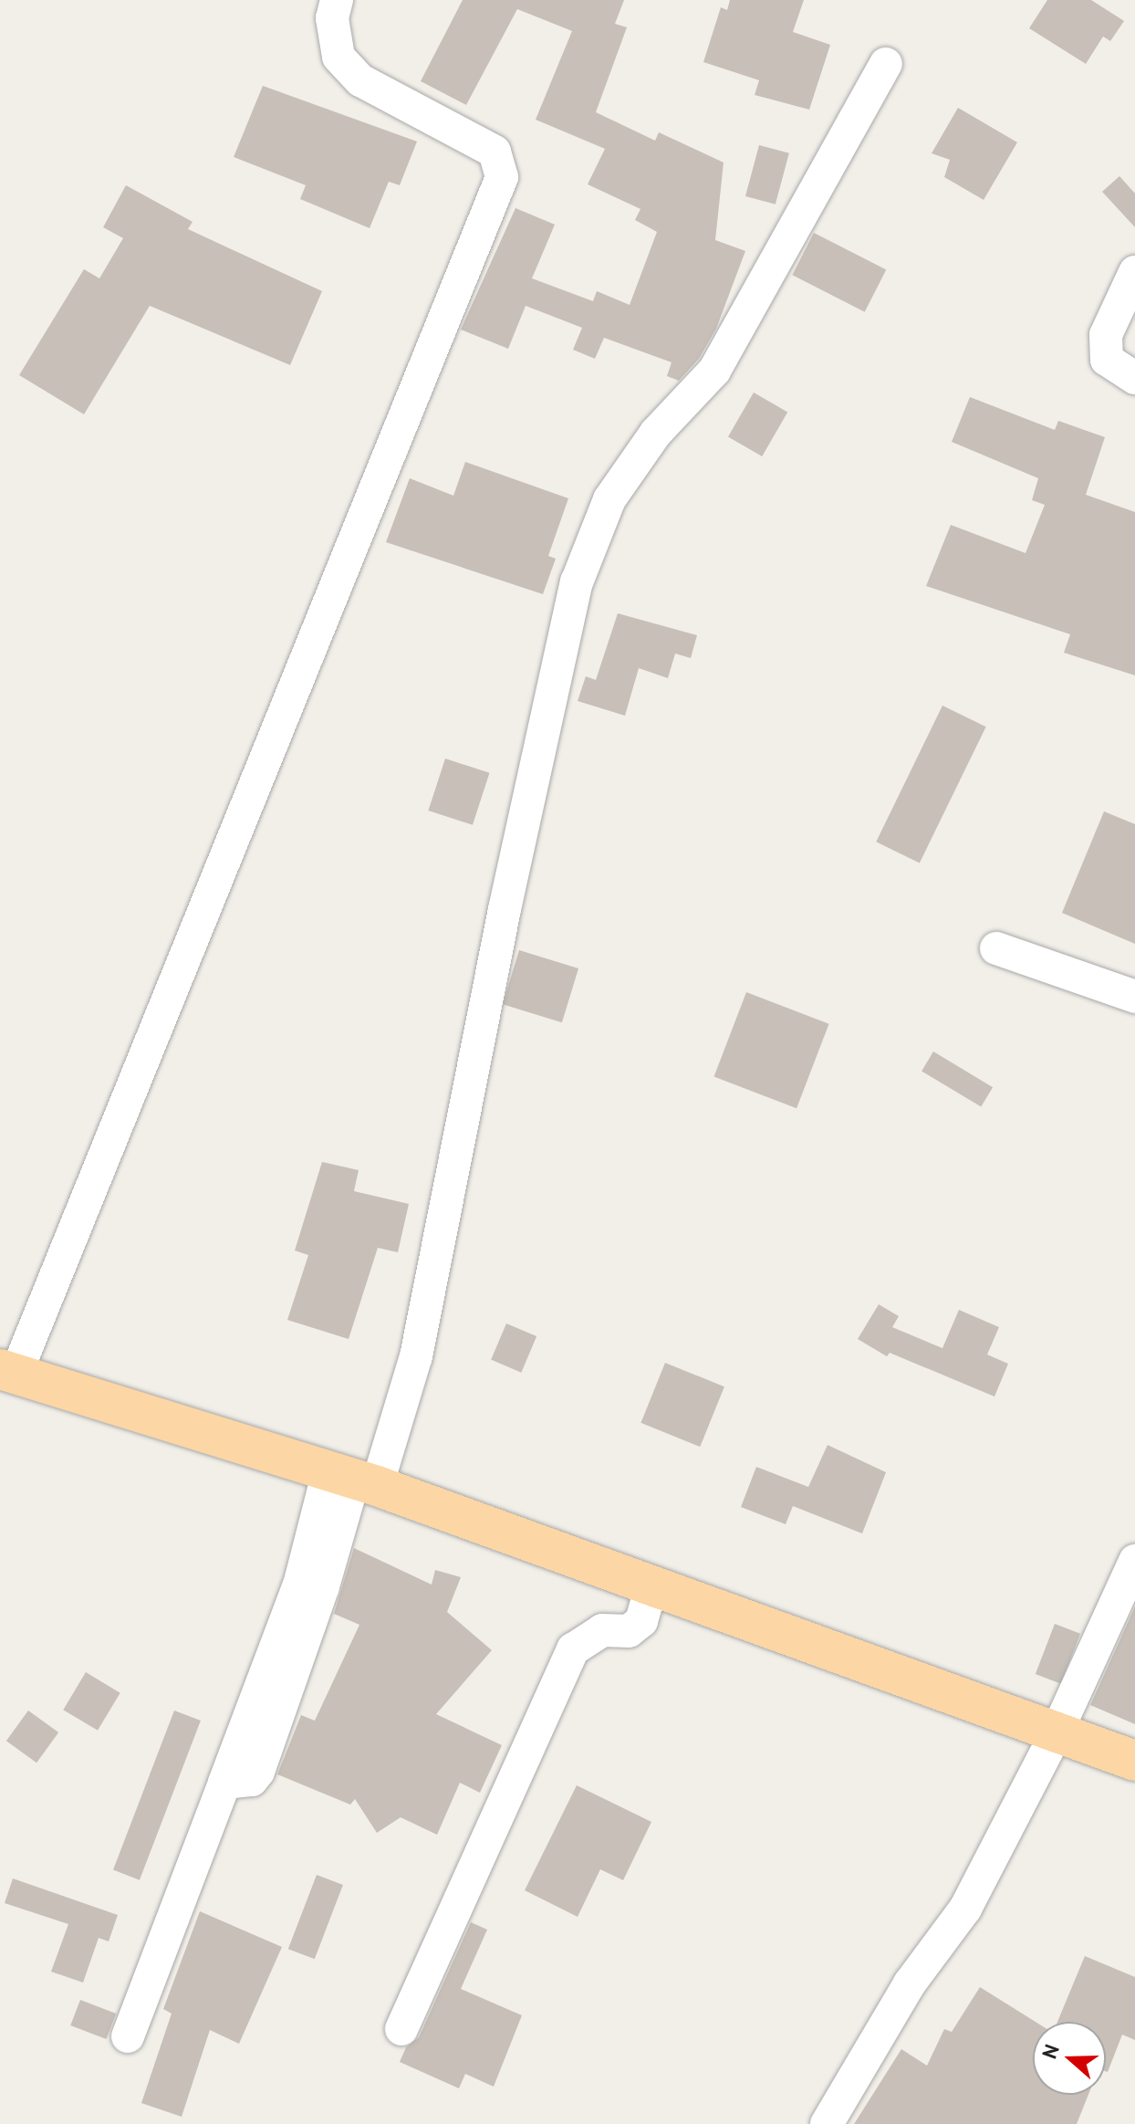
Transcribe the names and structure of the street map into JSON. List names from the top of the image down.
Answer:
{
  "north": "left"
}
